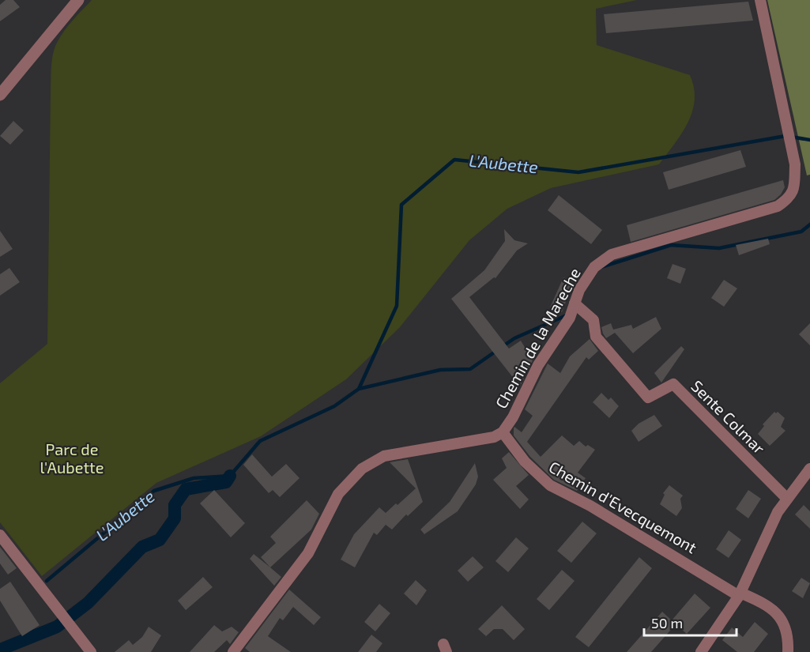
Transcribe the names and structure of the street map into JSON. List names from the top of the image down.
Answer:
{
  "streets": {
    "street": ["Chemin de la Mareche", "Sente Colmar", "Chemin d'Evecquemont"]
  },
  "crossings": [
    ["Chemin de la Mareche", "Sente Colmar"],
    ["Chemin de la Mareche", "Chemin d'Evecquemont"]
  ],
  "water": ["L'Aubette"],
  "parks": ["Parc de l'Aubette"],
  "scale_bar": "50 m"
}
